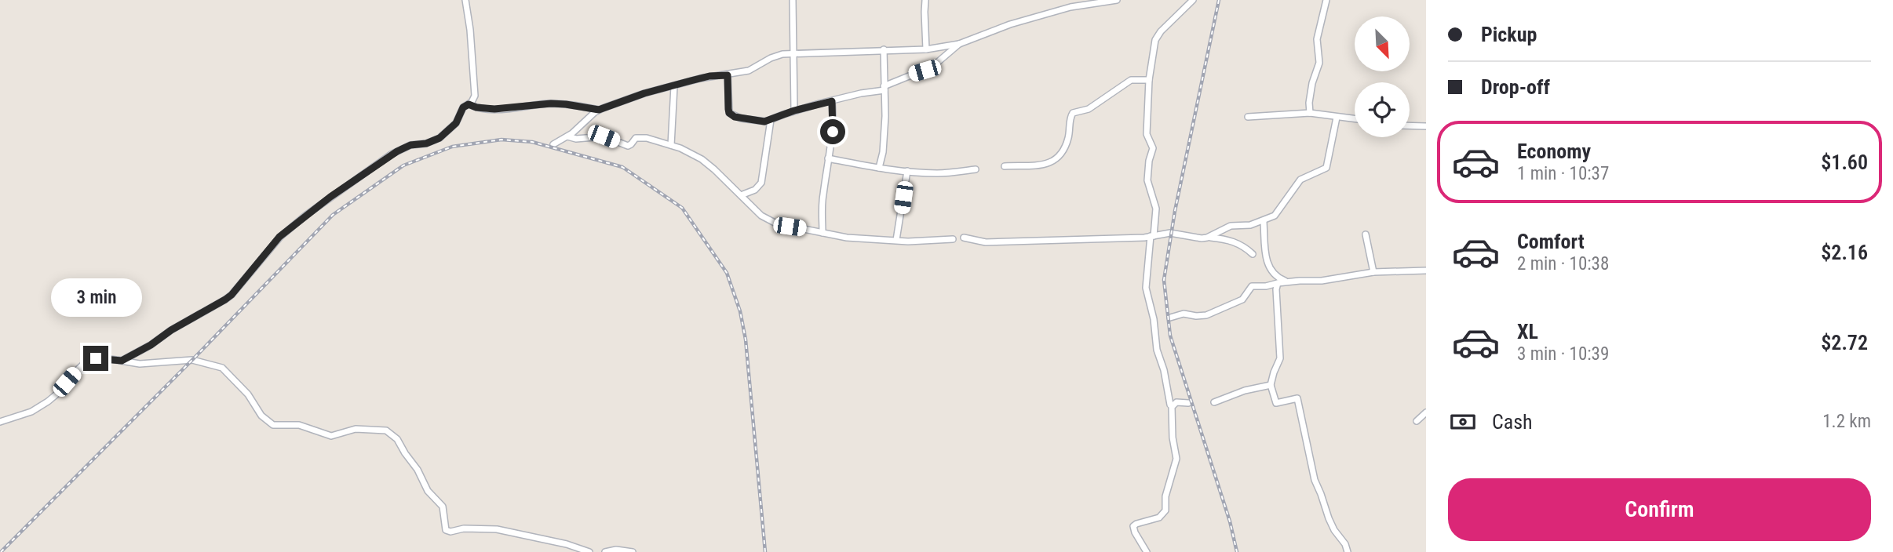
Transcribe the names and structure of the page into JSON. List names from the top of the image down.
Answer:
{
  "north": "bottom right",
  "page": {
    "banner": ["Pickup", "Drop-off"],
    "list": [
      {
        "name": "Economy",
        "note": "1 min · 10:37",
        "value": "$1.60"
      },
      {
        "name": "Comfort",
        "note": "2 min · 10:38",
        "value": "$2.16"
      },
      {
        "name": "XL",
        "note": "3 min · 10:39",
        "value": "$2.72"
      }
    ],
    "bubble": "3 min",
    "pay": ["Cash", "1.2 km"],
    "buttons": "Confirm"
  }
}
